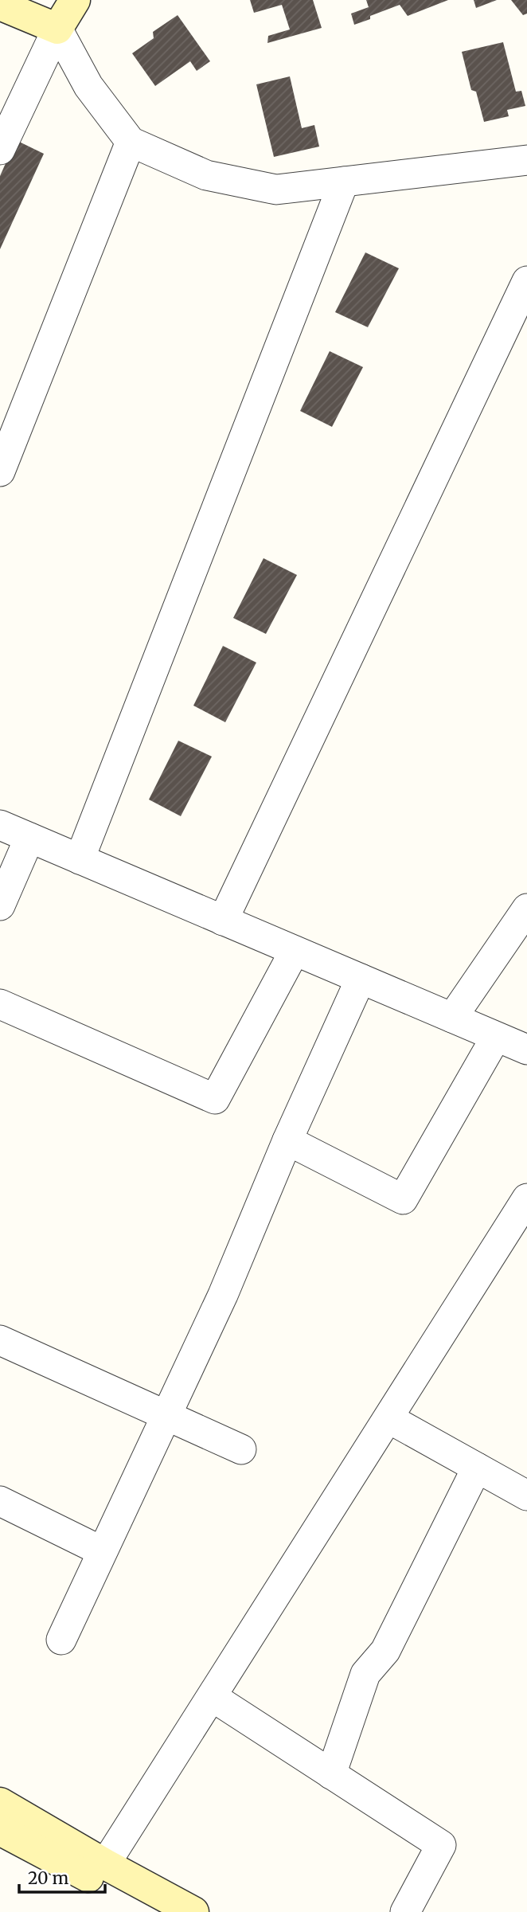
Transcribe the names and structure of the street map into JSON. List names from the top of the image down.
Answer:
{
  "scale_bar": "20 m"
}
